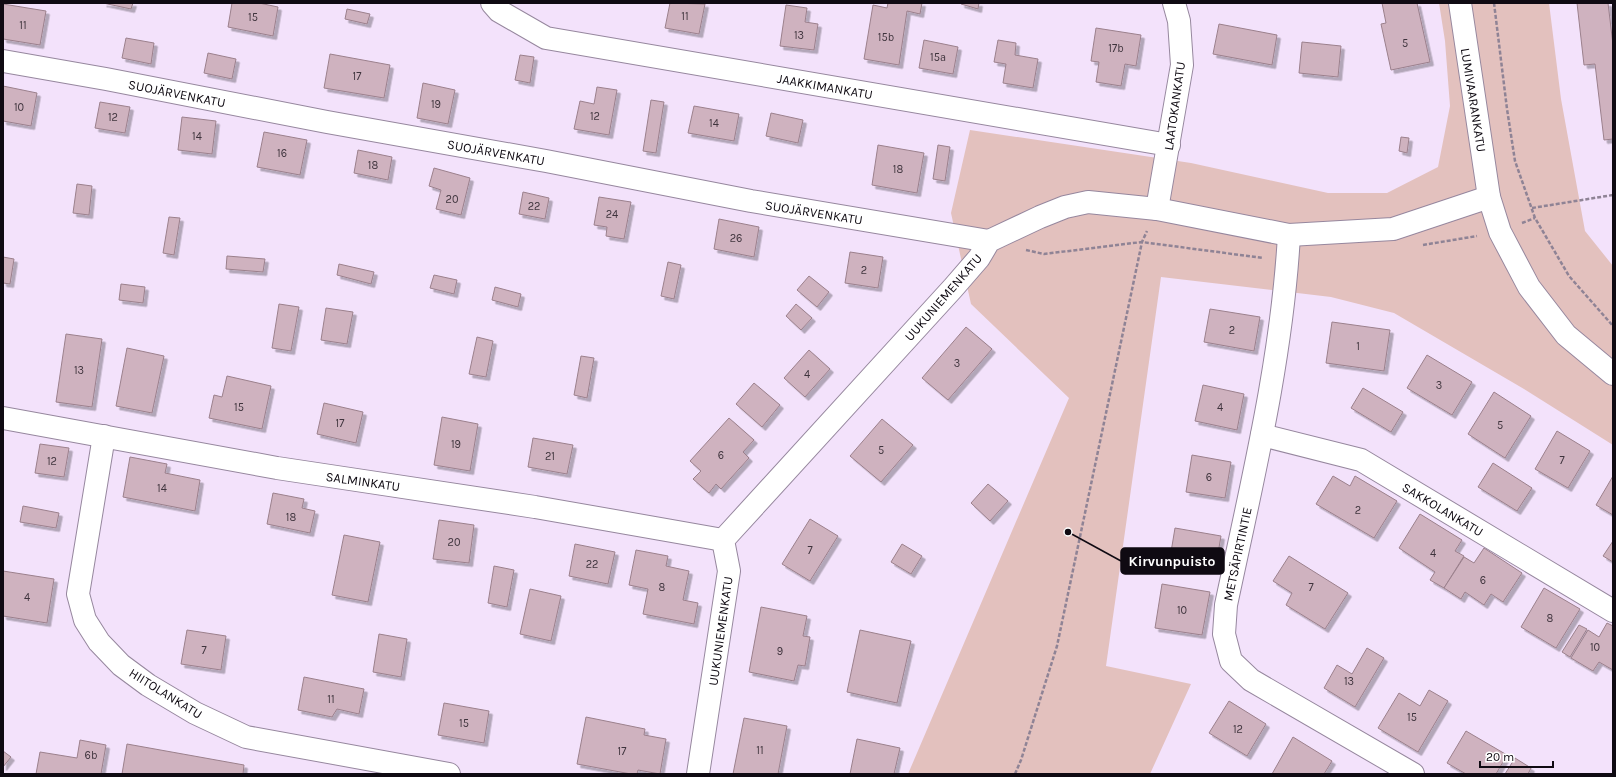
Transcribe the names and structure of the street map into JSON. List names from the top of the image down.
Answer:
{
  "streets": {
    "street": [
      "JAAKKIMANKATU",
      "SUOJÄRVENKATU",
      "LUMIVAARANKATU",
      "LAATOKANKATU",
      "UUKUNIEMENKATU",
      "SALMINKATU",
      "SAKKOLANKATU",
      "METSÄPIRTINTIE",
      "HIITOLANKATU"
    ]
  },
  "crossings": [
    ["JAAKKIMANKATU", "LAATOKANKATU"],
    ["SUOJÄRVENKATU", "UUKUNIEMENKATU"],
    ["LUMIVAARANKATU", "UUKUNIEMENKATU"],
    ["LAATOKANKATU", "UUKUNIEMENKATU"],
    ["UUKUNIEMENKATU", "SALMINKATU"],
    ["UUKUNIEMENKATU", "METSÄPIRTINTIE"],
    ["SALMINKATU", "HIITOLANKATU"],
    ["SAKKOLANKATU", "METSÄPIRTINTIE"]
  ],
  "places": ["Kirvunpuisto"],
  "house_numbers": [
    "11",
    "15",
    "11",
    "13",
    "15b",
    "5",
    "17b",
    "15a",
    "17",
    "19",
    "10",
    "12",
    "12",
    "14",
    "14",
    "16",
    "18",
    "18",
    "20",
    "22",
    "24",
    "26",
    "2",
    "2",
    "1",
    "3",
    "13",
    "4",
    "3",
    "15",
    "4",
    "17",
    "5",
    "19",
    "5",
    "6",
    "21",
    "7",
    "12",
    "6",
    "14",
    "2",
    "18",
    "20",
    "7",
    "4",
    "22",
    "6",
    "8",
    "7",
    "4",
    "10",
    "8",
    "10",
    "7",
    "9",
    "13",
    "11",
    "15",
    "15",
    "12",
    "11",
    "17",
    "6b"
  ],
  "scale_bar": "20 m"
}
